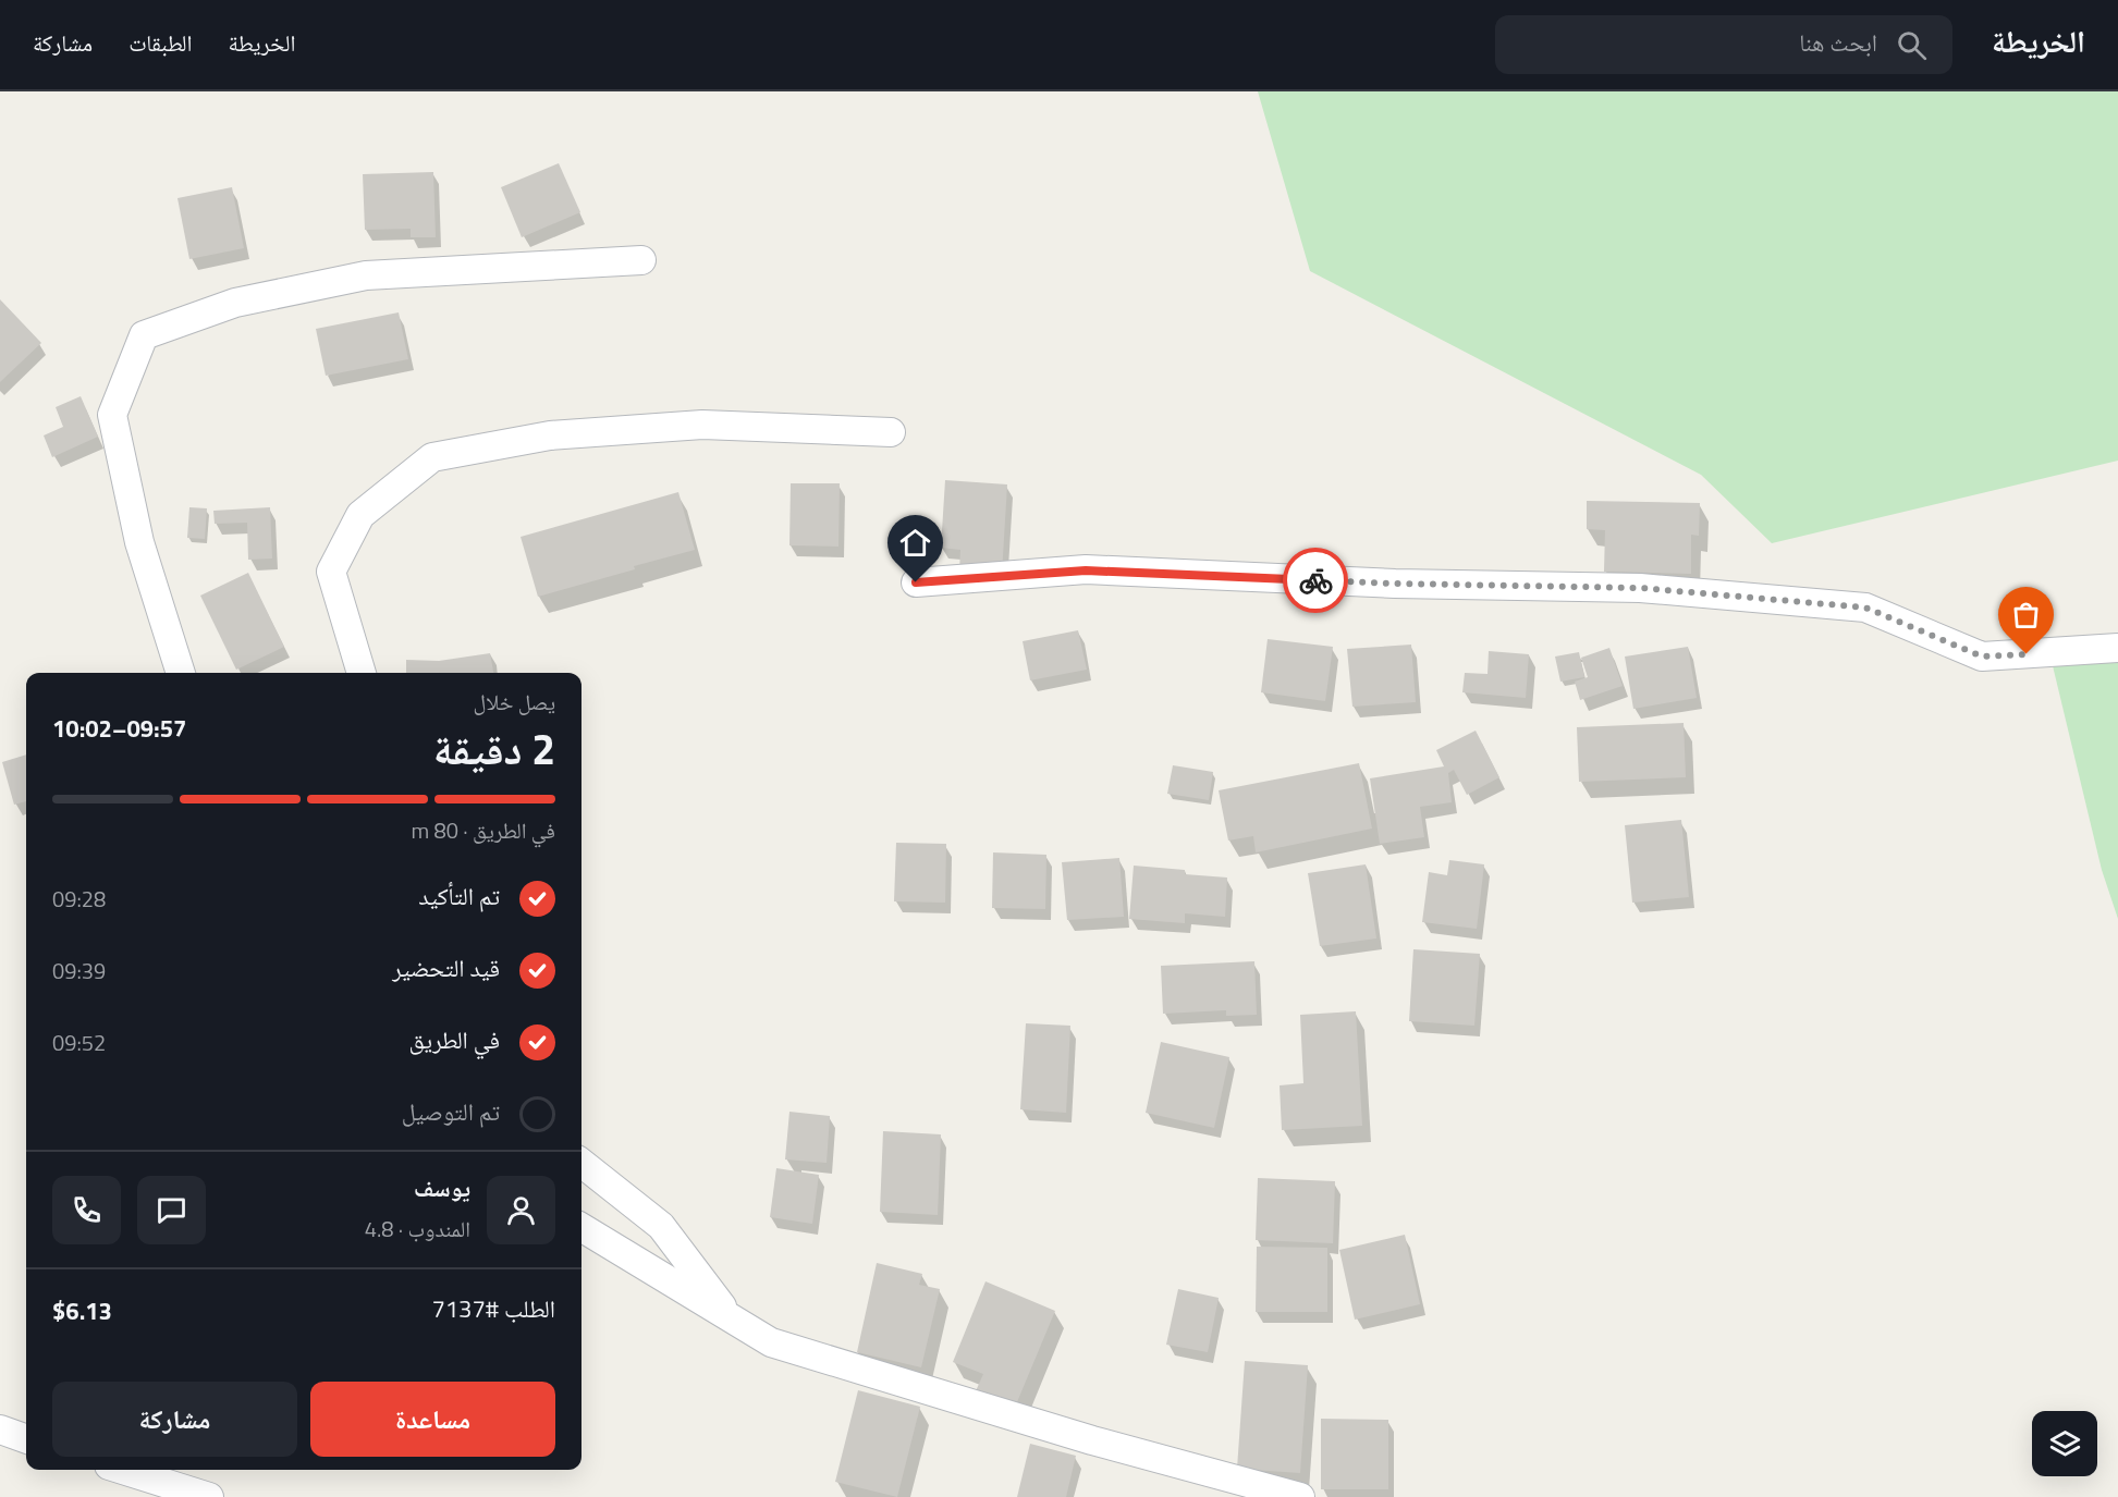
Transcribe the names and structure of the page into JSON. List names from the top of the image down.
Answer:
{
  "page": {
    "header": "الخريطة",
    "search": "ابحث هنا",
    "nav": ["الخريطة", "الطبقات", "مشاركة"],
    "heading": ["2 دقيقة", "يصل خلال", "09:57–10:02"],
    "panel": [
      "يوسف",
      "المندوب · 4.8",
      "الطلب #7137",
      "$6.13"
    ],
    "bar": "في الطريق · 80 m",
    "list": [
      ["تم التأكيد", "09:28"],
      ["قيد التحضير", "09:39"],
      ["في الطريق", "09:52"],
      "تم التوصيل"
    ],
    "buttons": ["مساعدة", "مشاركة"]
  }
}
